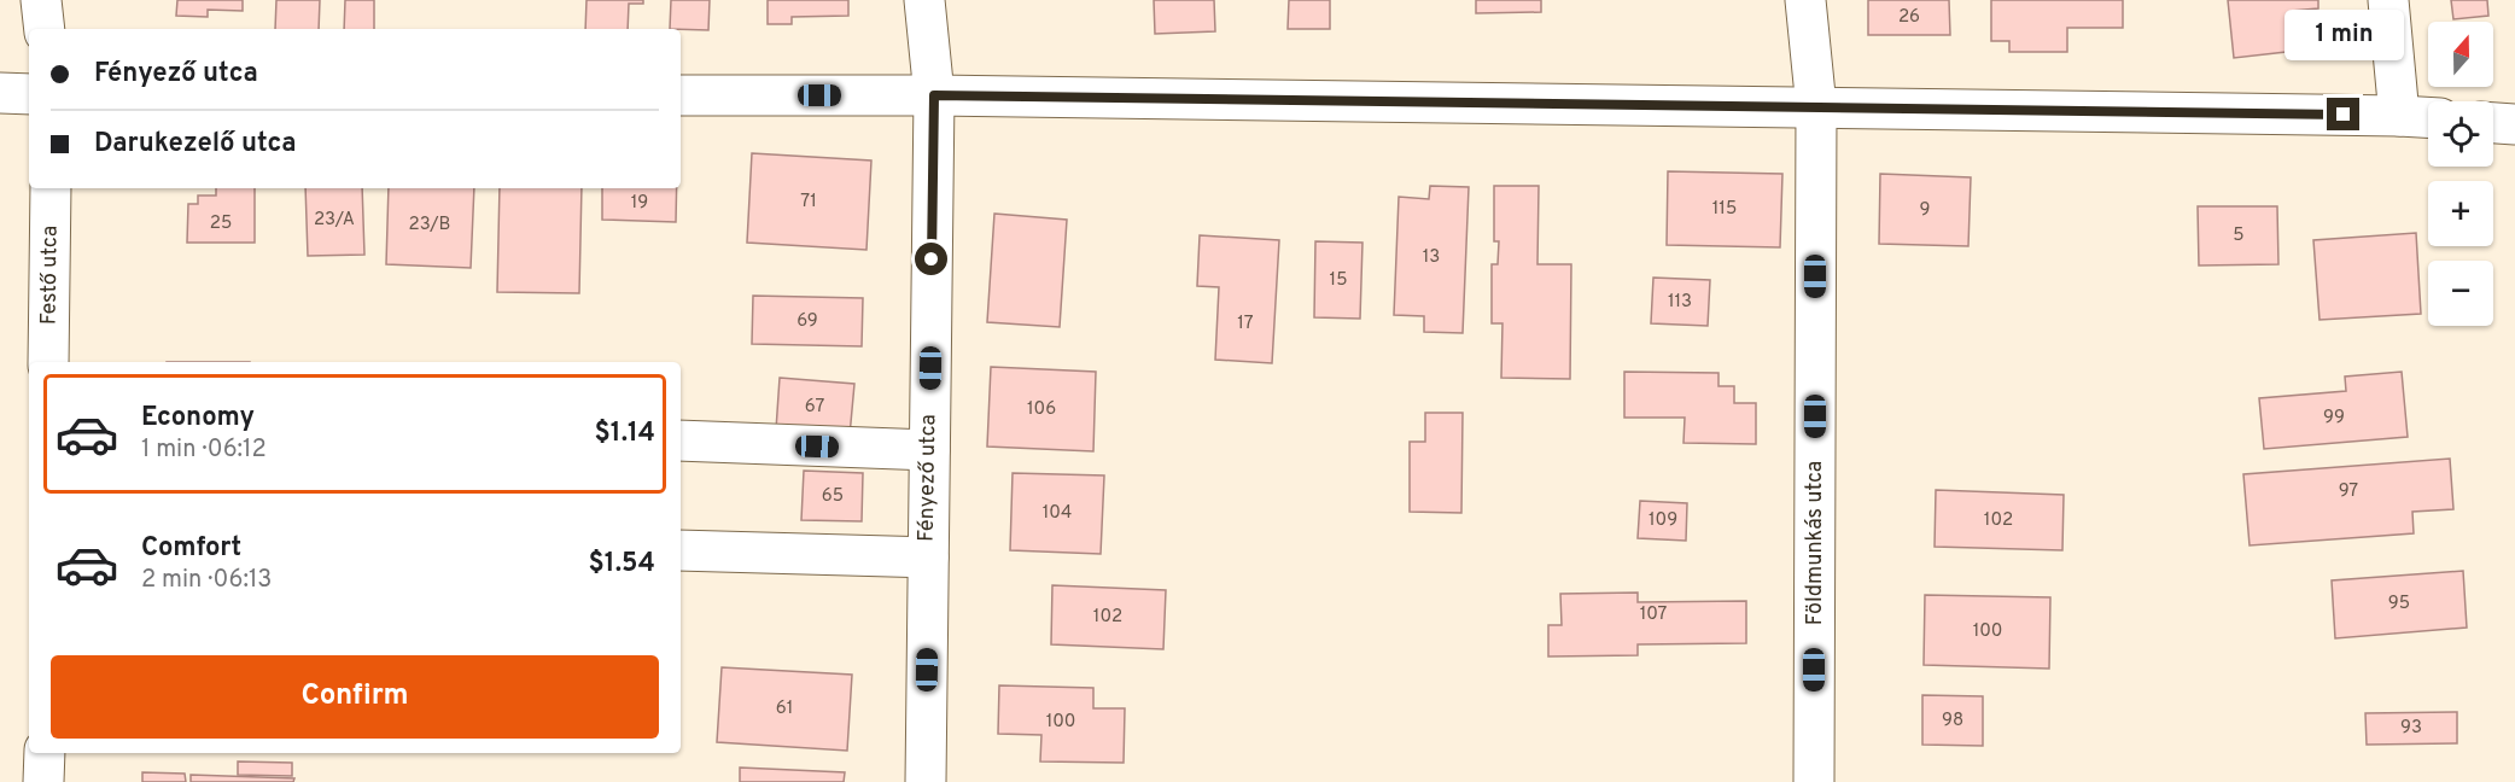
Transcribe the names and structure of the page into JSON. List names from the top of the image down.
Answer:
{
  "streets": {
    "street": ["Festő utca", "Fényező utca", "Földmunkás utca"]
  },
  "house_numbers": [
    "26",
    "71",
    "19",
    "115",
    "9",
    "23/A",
    "25",
    "23/B",
    "5",
    "13",
    "15",
    "113",
    "69",
    "17",
    "67",
    "106",
    "99",
    "97",
    "65",
    "104",
    "109",
    "102",
    "95",
    "107",
    "102",
    "100",
    "61",
    "98",
    "100",
    "93"
  ],
  "north": "top",
  "page": {
    "bubble": "1 min",
    "map_buttons": ["+", "−"],
    "banner": ["Fényező utca", "Darukezelő utca"],
    "list": [
      {
        "name": "Economy",
        "note": "1 min · 06:12",
        "value": "$1.14"
      },
      {
        "name": "Comfort",
        "note": "2 min · 06:13",
        "value": "$1.54"
      }
    ],
    "buttons": "Confirm"
  }
}
